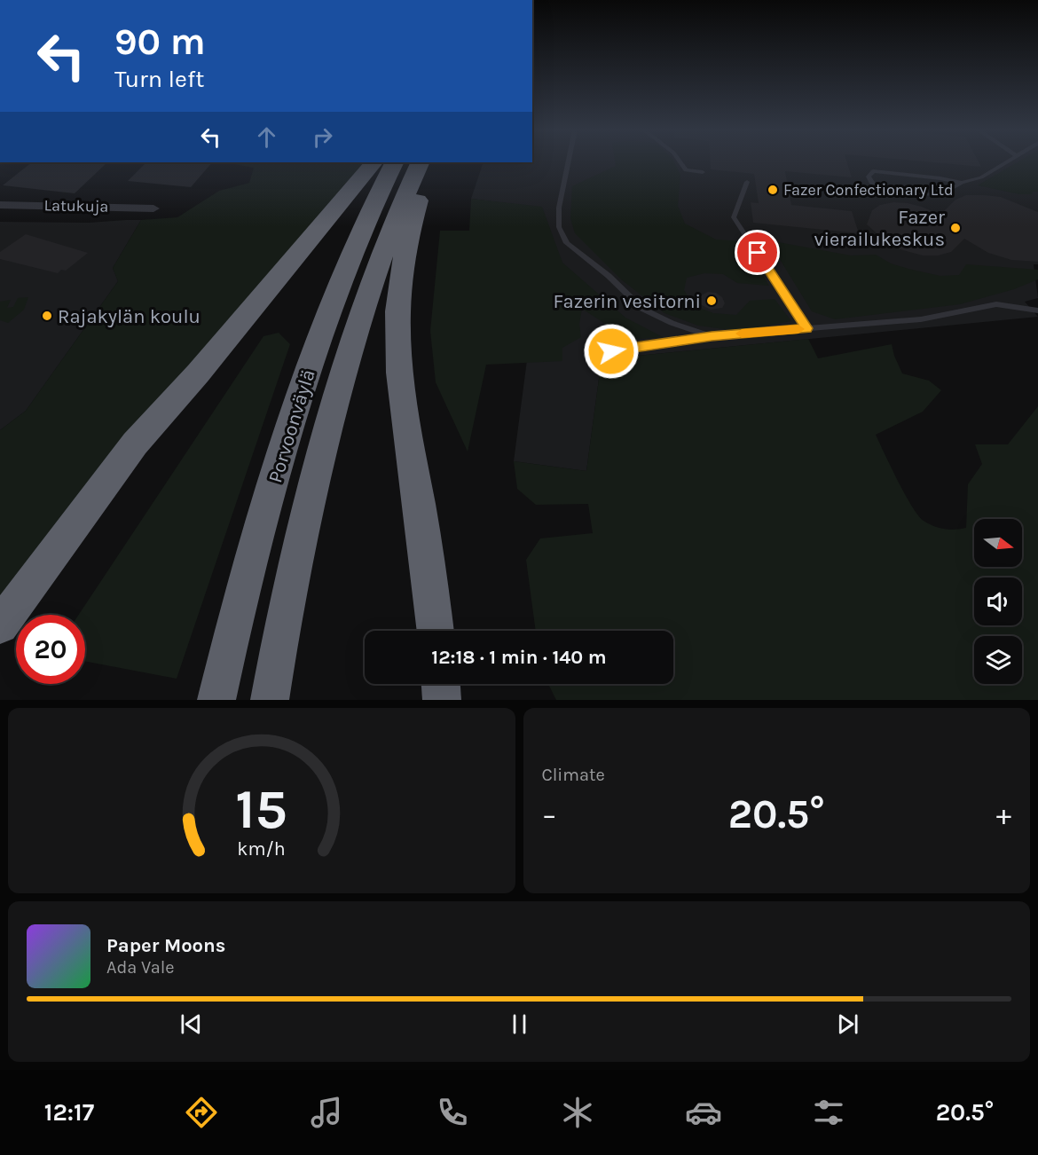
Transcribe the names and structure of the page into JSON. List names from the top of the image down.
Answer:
{
  "streets": {
    "highway": ["Porvoonväylä"],
    "street": ["Latukuja"]
  },
  "places": [
    "Fazer Confectionary Ltd",
    "Fazer vierailukeskus",
    "Fazerin vesitorni",
    "Rajakylän koulu"
  ],
  "north": "right",
  "page": {
    "turn": ["90 m", "Turn left"],
    "limit": "20",
    "trip": "12:18 · 1 min · 140 m",
    "tile": "Climate",
    "heat": ["−", "20.5°", "+"],
    "song": ["Paper Moons", "Ada Vale"],
    "tabs": ["12:17", "20.5°"],
    "gauge": ["15", "km/h"]
  }
}
